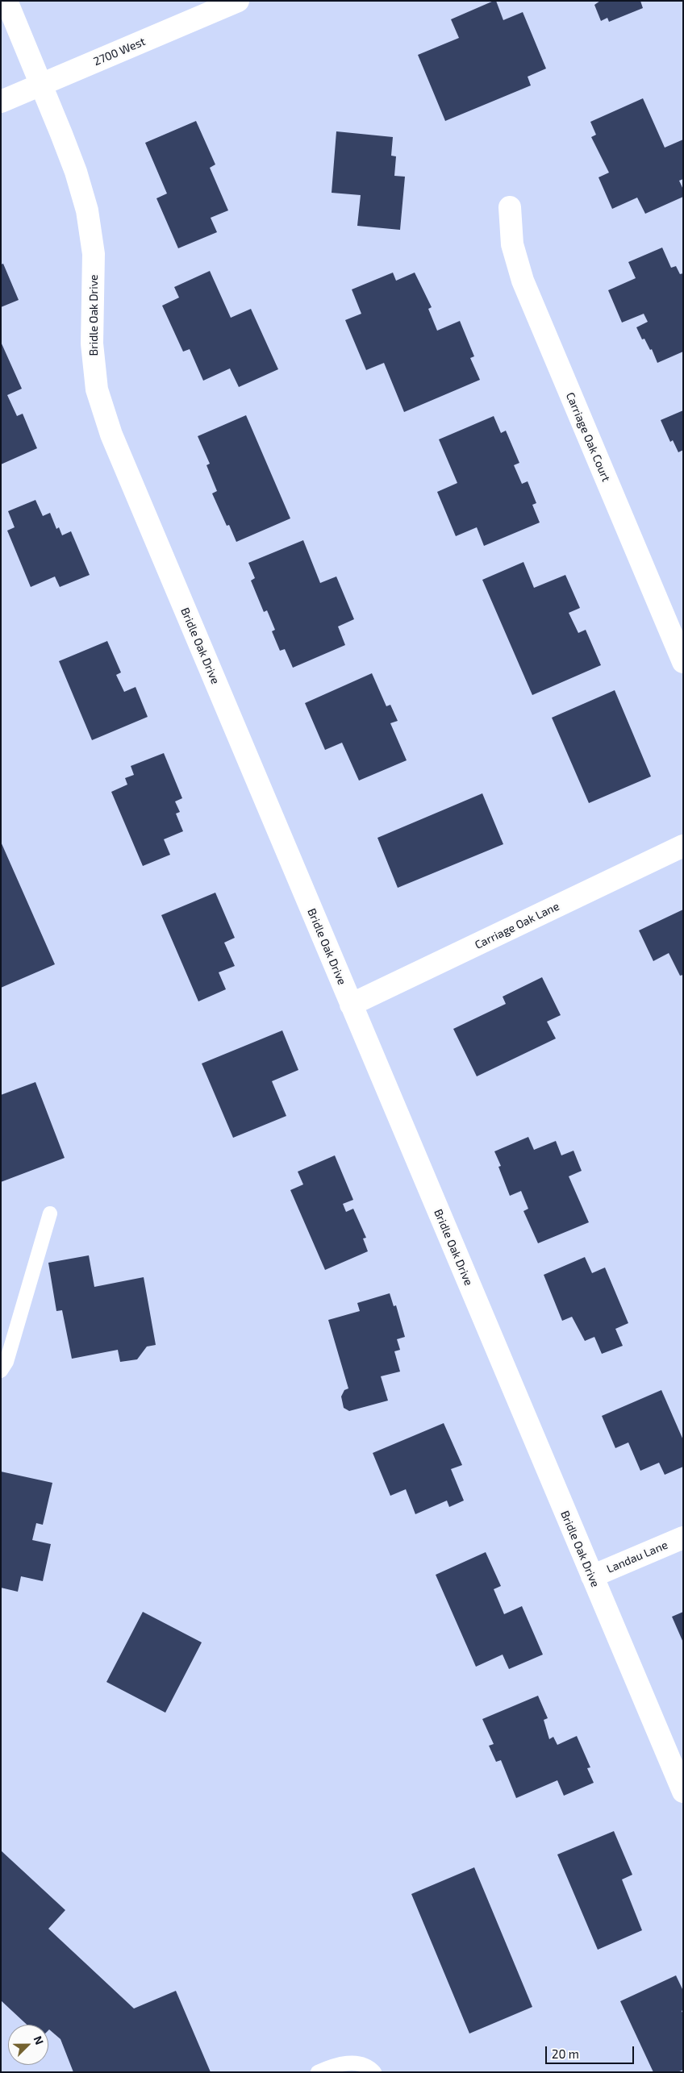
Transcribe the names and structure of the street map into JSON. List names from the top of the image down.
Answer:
{
  "streets": {
    "street": [
      "2700 West",
      "Bridle Oak Drive",
      "Carriage Oak Court",
      "Carriage Oak Lane",
      "Landau Lane"
    ]
  },
  "crossings": [
    ["2700 West", "Bridle Oak Drive"],
    ["Bridle Oak Drive", "Carriage Oak Lane"],
    ["Bridle Oak Drive", "Landau Lane"]
  ],
  "scale_bar": "20 m",
  "north": "top right"
}
